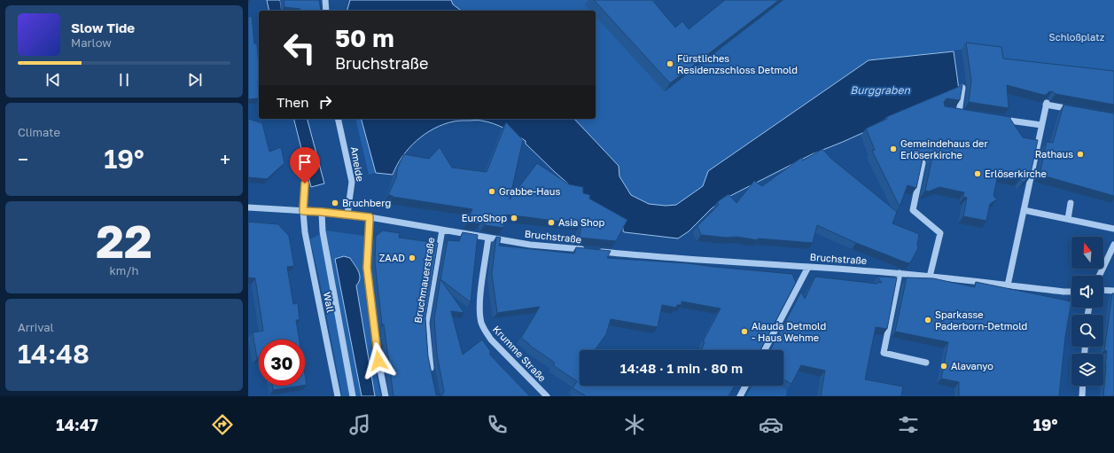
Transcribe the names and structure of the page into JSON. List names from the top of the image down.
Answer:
{
  "streets": {
    "street": [
      "Ameide",
      "Bruchstraße",
      "Bruchmauerstraße",
      "Wall",
      "Krumme Straße"
    ]
  },
  "crossings": [
    ["Ameide", "Bruchstraße"],
    ["Bruchstraße", "Bruchmauerstraße"],
    ["Bruchstraße", "Wall"],
    ["Bruchstraße", "Krumme Straße"]
  ],
  "water": ["Burggraben"],
  "parks": ["Schloßplatz"],
  "places": [
    "Fürstliches Residenzschloss Detmold",
    "Gemeindehaus der Erlöserkirche",
    "Rathaus",
    "Erlöserkirche",
    "Grabbe-Haus",
    "Bruchberg",
    "EuroShop",
    "Asia Shop",
    "ZAAD",
    "Sparkasse Paderborn-Detmold",
    "Alauda Detmold - Haus Wehme",
    "Alavanyo"
  ],
  "north": "top",
  "page": {
    "turn": ["50 m", "Bruchstraße"],
    "song": ["Slow Tide", "Marlow"],
    "then": "Then",
    "tile": [
      "Climate",
      ["22", "km/h"],
      ["Arrival", "14:48"]
    ],
    "heat": ["−", "19°", "+"],
    "limit": "30",
    "trip": "14:48 · 1 min · 80 m",
    "tabs": ["14:47", "19°"]
  }
}
